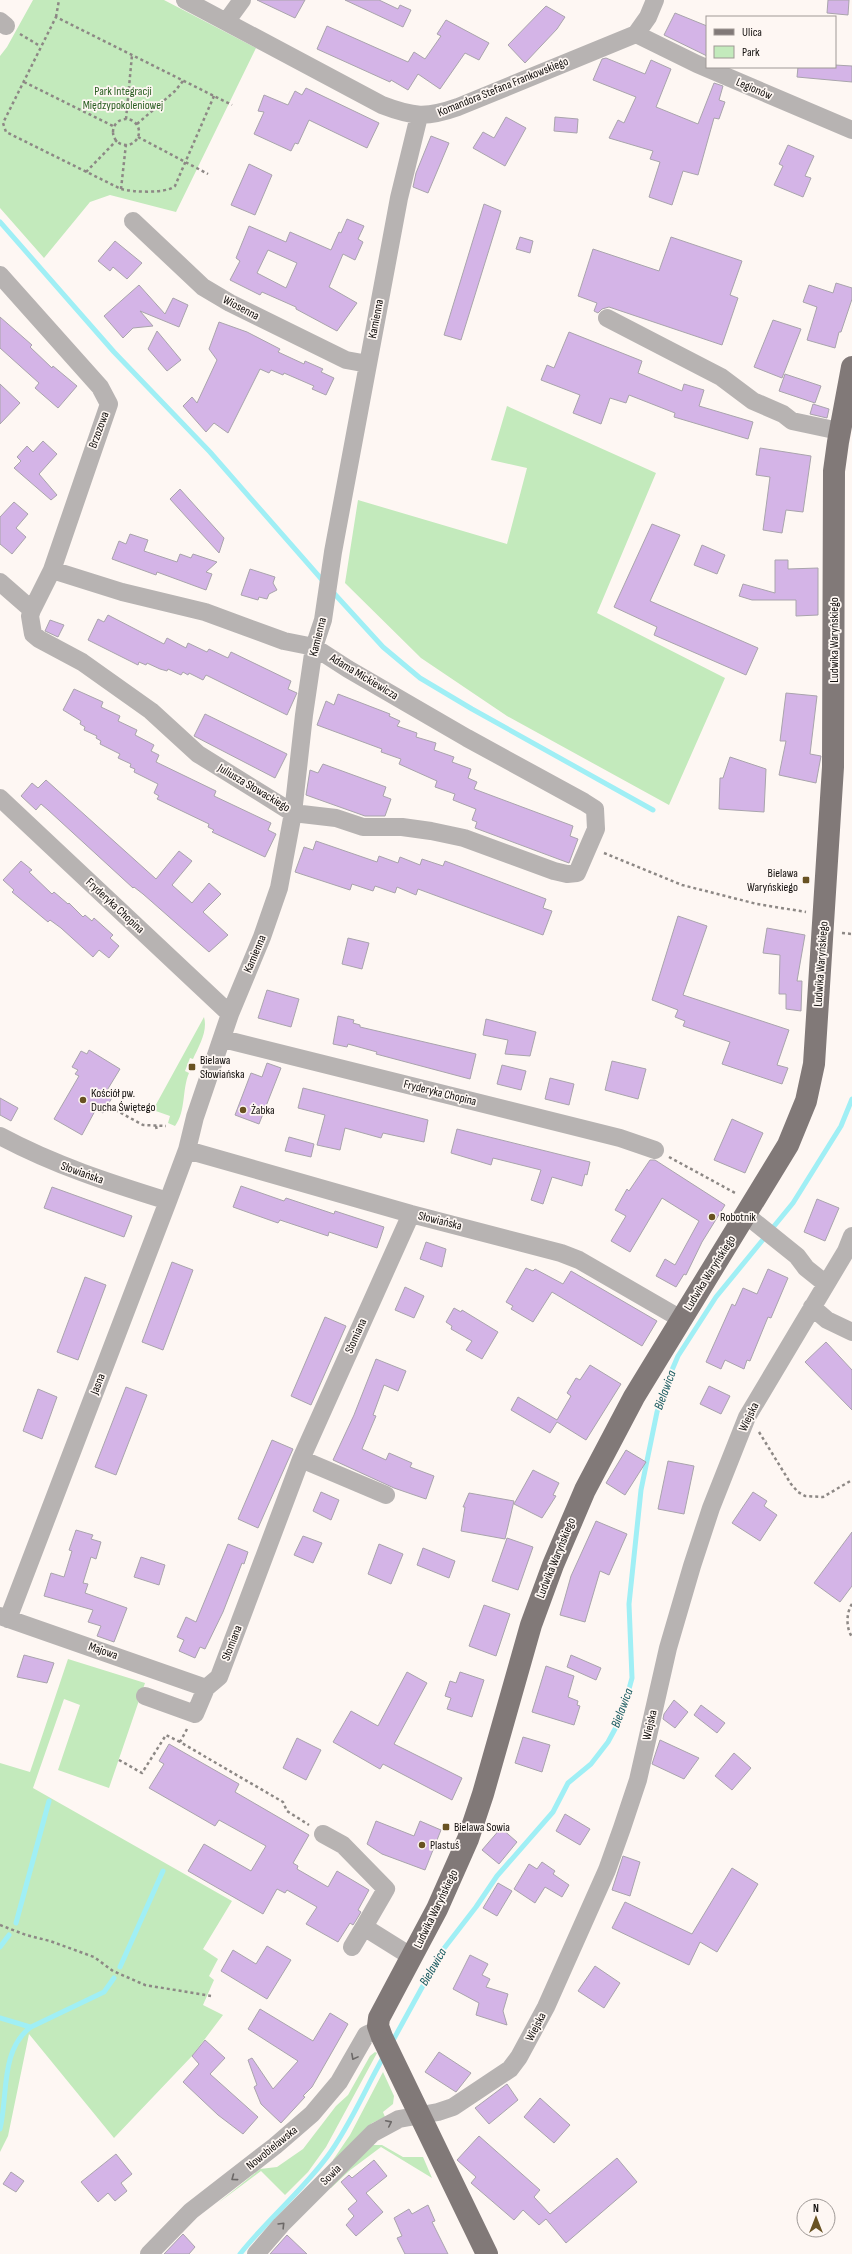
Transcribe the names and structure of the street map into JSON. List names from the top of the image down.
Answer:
{
  "streets": {
    "main road": ["Ludwika Waryńskiego"],
    "street": [
      "Komandora Stefana Frankowskiego",
      "Legionów",
      "Wiosenna",
      "Kamienna",
      "Brzozowa",
      "Adama Mickiewicza",
      "Juliusza Słowackiego",
      "Fryderyka Chopina",
      "Słowiańska",
      "Słomiana",
      "Jasna",
      "Wiejska",
      "Majowa",
      "Nowobielawska",
      "Sowia"
    ]
  },
  "crossings": [
    ["Komandora Stefana Frankowskiego", "Legionów"],
    ["Komandora Stefana Frankowskiego", "Kamienna"],
    ["Wiosenna", "Kamienna"],
    ["Kamienna", "Adama Mickiewicza"],
    ["Kamienna", "Juliusza Słowackiego"],
    ["Kamienna", "Fryderyka Chopina"],
    ["Kamienna", "Słowiańska"],
    ["Kamienna", "Jasna"],
    ["Brzozowa", "Adama Mickiewicza"],
    ["Ludwika Waryńskiego", "Słowiańska"],
    ["Ludwika Waryńskiego", "Nowobielawska"],
    ["Adama Mickiewicza", "Juliusza Słowackiego"],
    ["Słowiańska", "Słomiana"],
    ["Słowiańska", "Jasna"],
    ["Słomiana", "Majowa"],
    ["Jasna", "Majowa"],
    ["Wiejska", "Sowia"]
  ],
  "one_way": ["Nowobielawska", "Sowia"],
  "water": ["Bielawica"],
  "parks": ["Park Integracji Międzypokoleniowej"],
  "places": {
    "transit": ["Bielawa Waryńskiego", "Bielawa Słowiańska", "Bielawa Sowia"],
    "other": [
      "Kościół pw. Ducha Świętego",
      "Żabka",
      "Robotnik",
      "Plastuś"
    ]
  },
  "legend": ["Ulica", "Park"],
  "north": "top"
}
